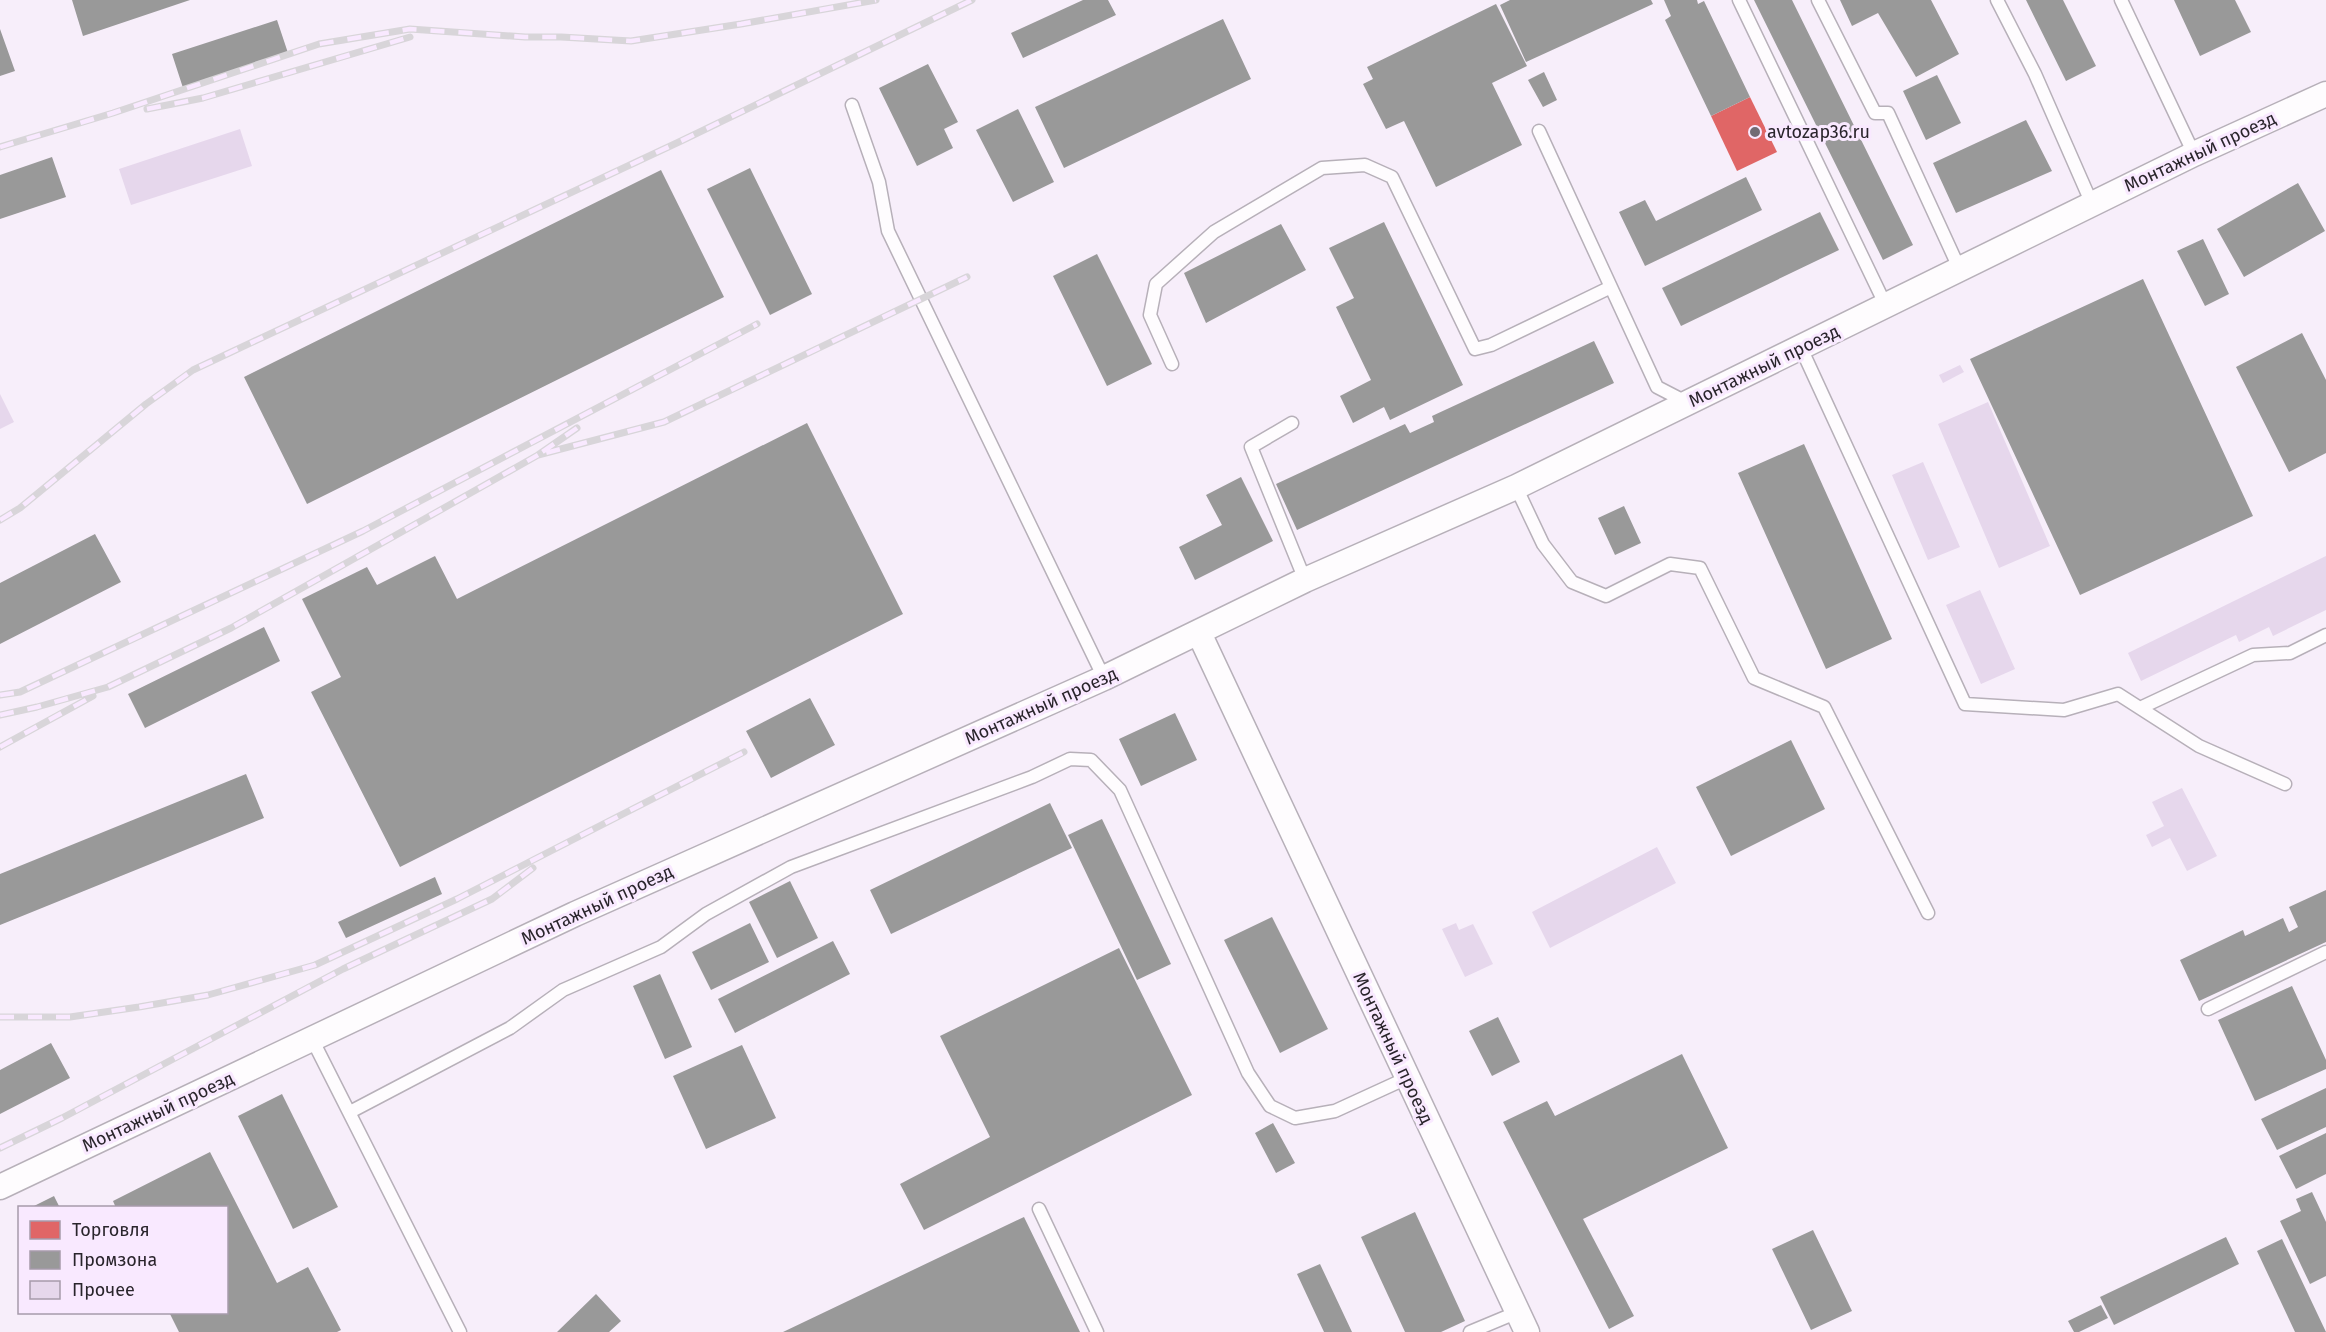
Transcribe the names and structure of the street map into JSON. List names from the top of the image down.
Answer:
{
  "streets": {
    "street": ["Монтажный проезд"]
  },
  "places": ["avtozap36.ru"],
  "legend": ["Торговля", "Промзона", "Прочее"]
}
